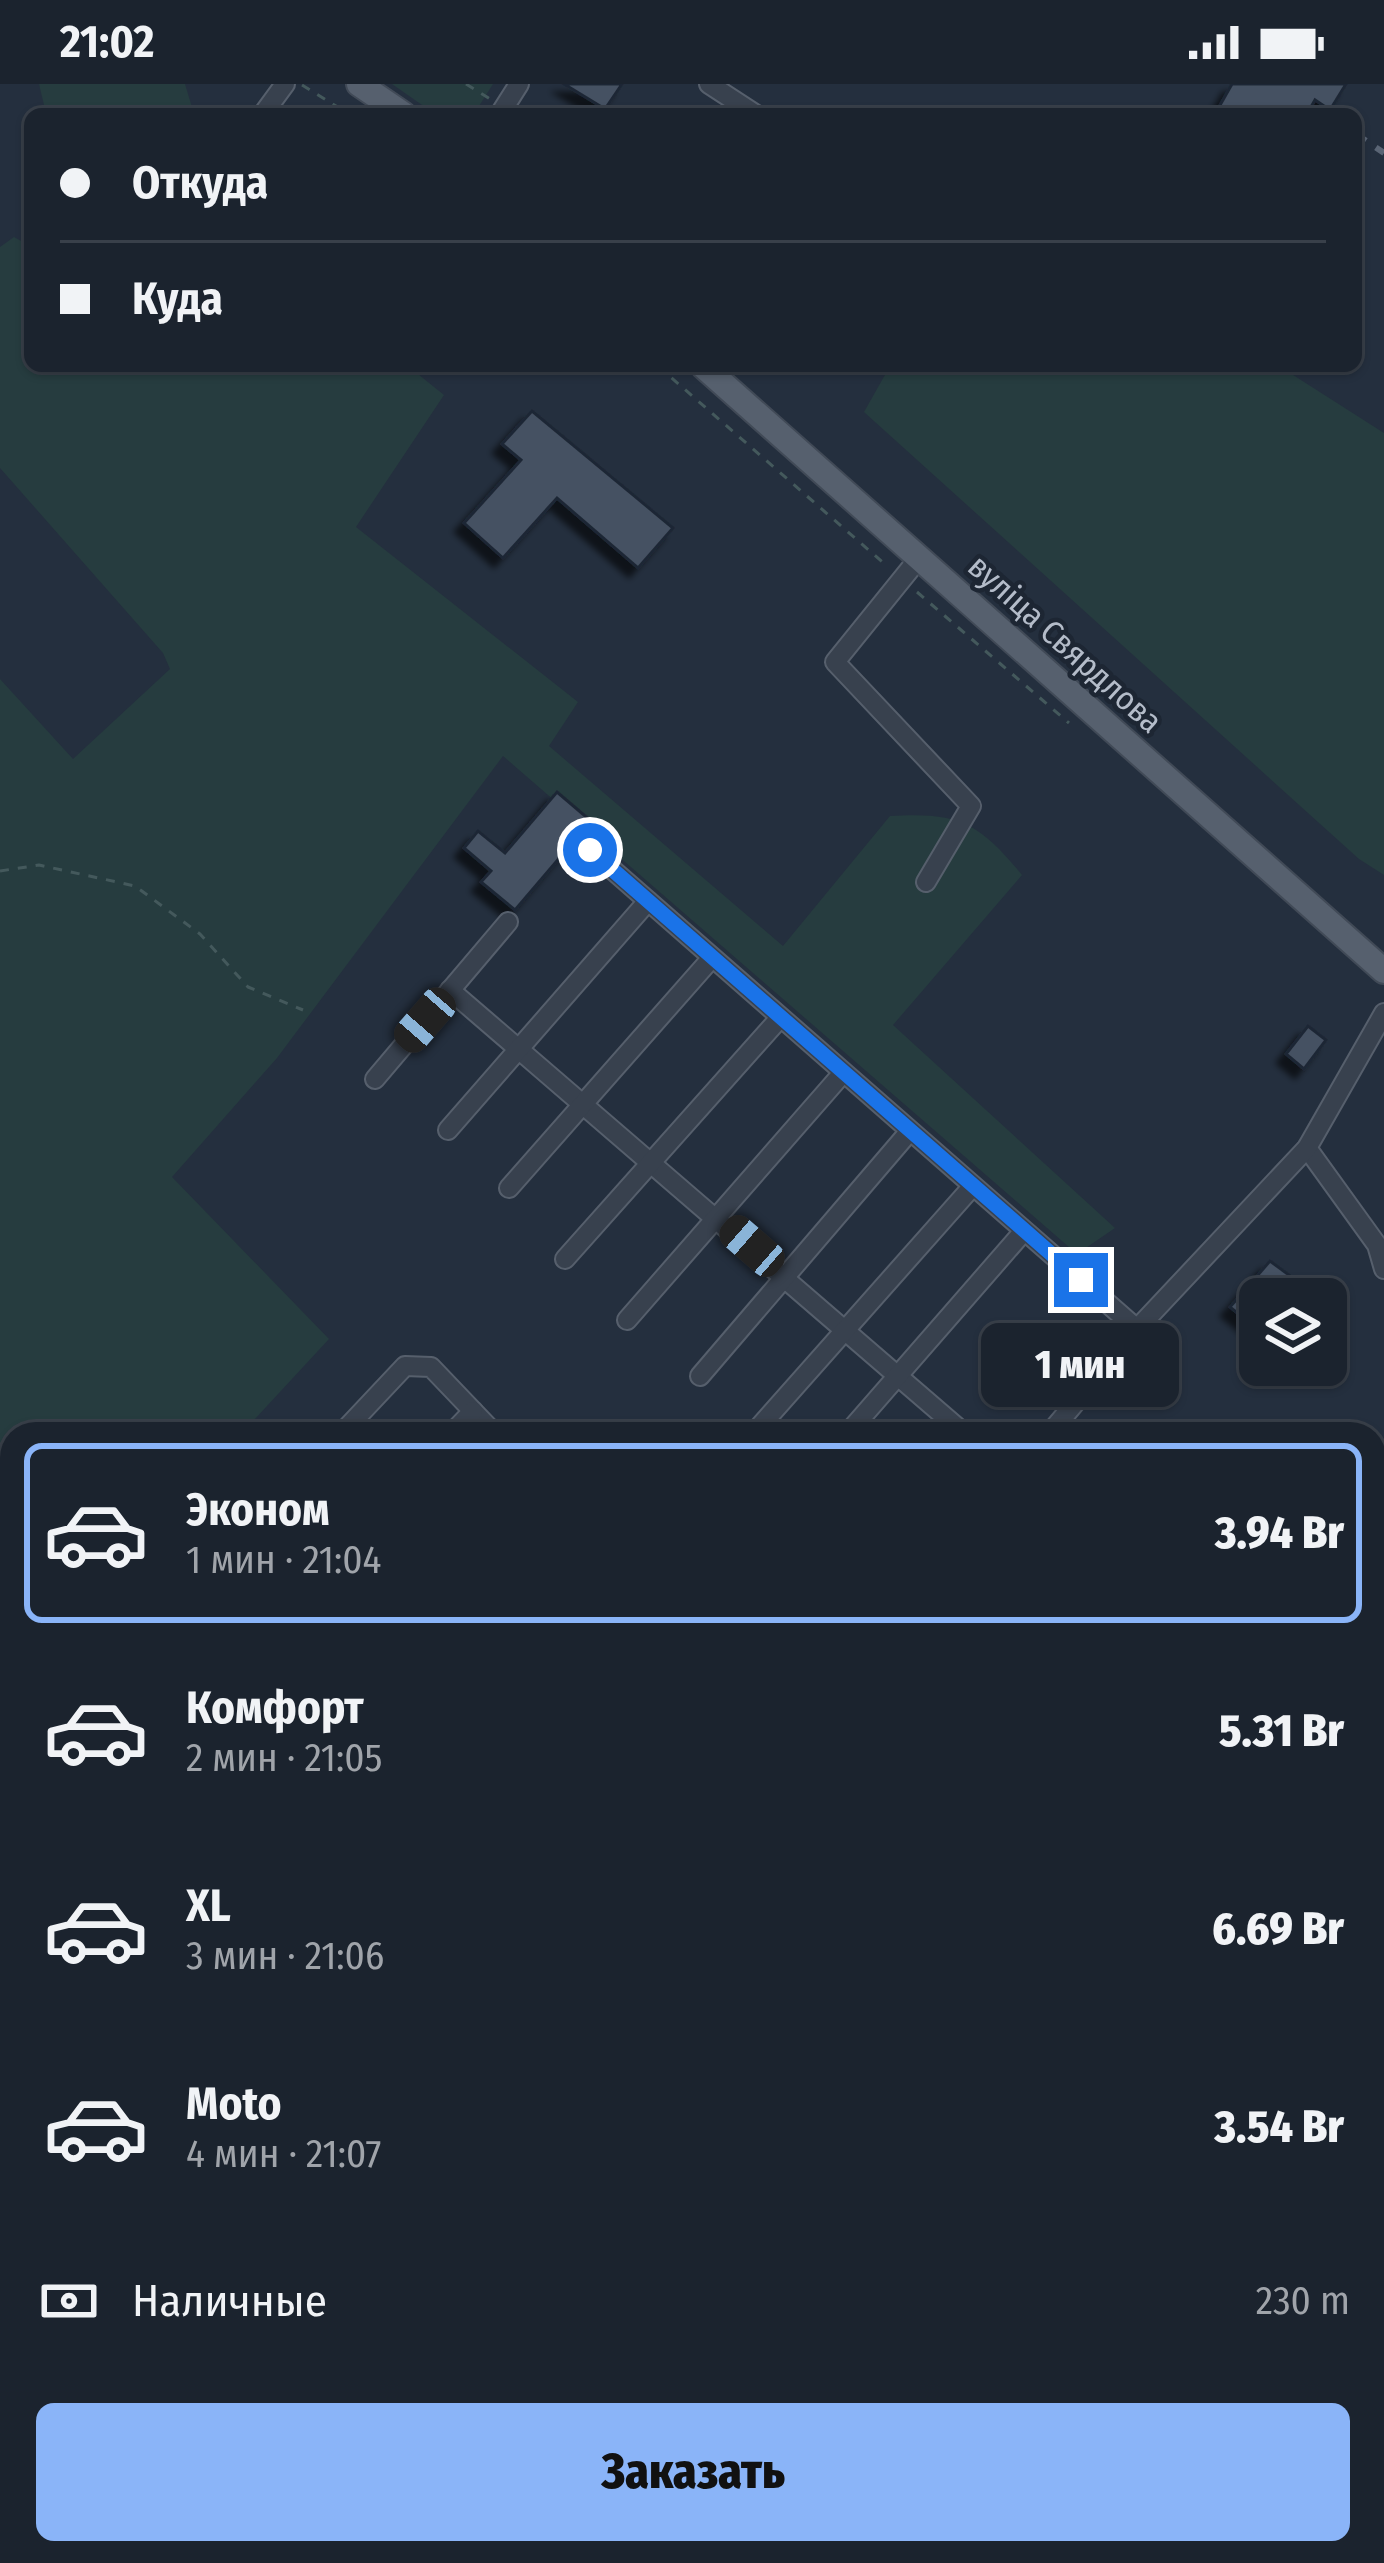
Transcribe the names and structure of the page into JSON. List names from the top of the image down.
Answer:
{
  "streets": {
    "main road": ["вуліца Свярдлова"]
  },
  "page": {
    "status": "21:02",
    "banner": ["Откуда", "Куда"],
    "bubble": "1 мин",
    "list": [
      {
        "name": "Эконом",
        "note": "1 мин · 21:04",
        "value": "3.94 Br"
      },
      {
        "name": "Комфорт",
        "note": "2 мин · 21:05",
        "value": "5.31 Br"
      },
      {
        "name": "XL",
        "note": "3 мин · 21:06",
        "value": "6.69 Br"
      },
      {
        "name": "Moto",
        "note": "4 мин · 21:07",
        "value": "3.54 Br"
      }
    ],
    "pay": ["Наличные", "230 m"],
    "buttons": "Заказать"
  }
}
